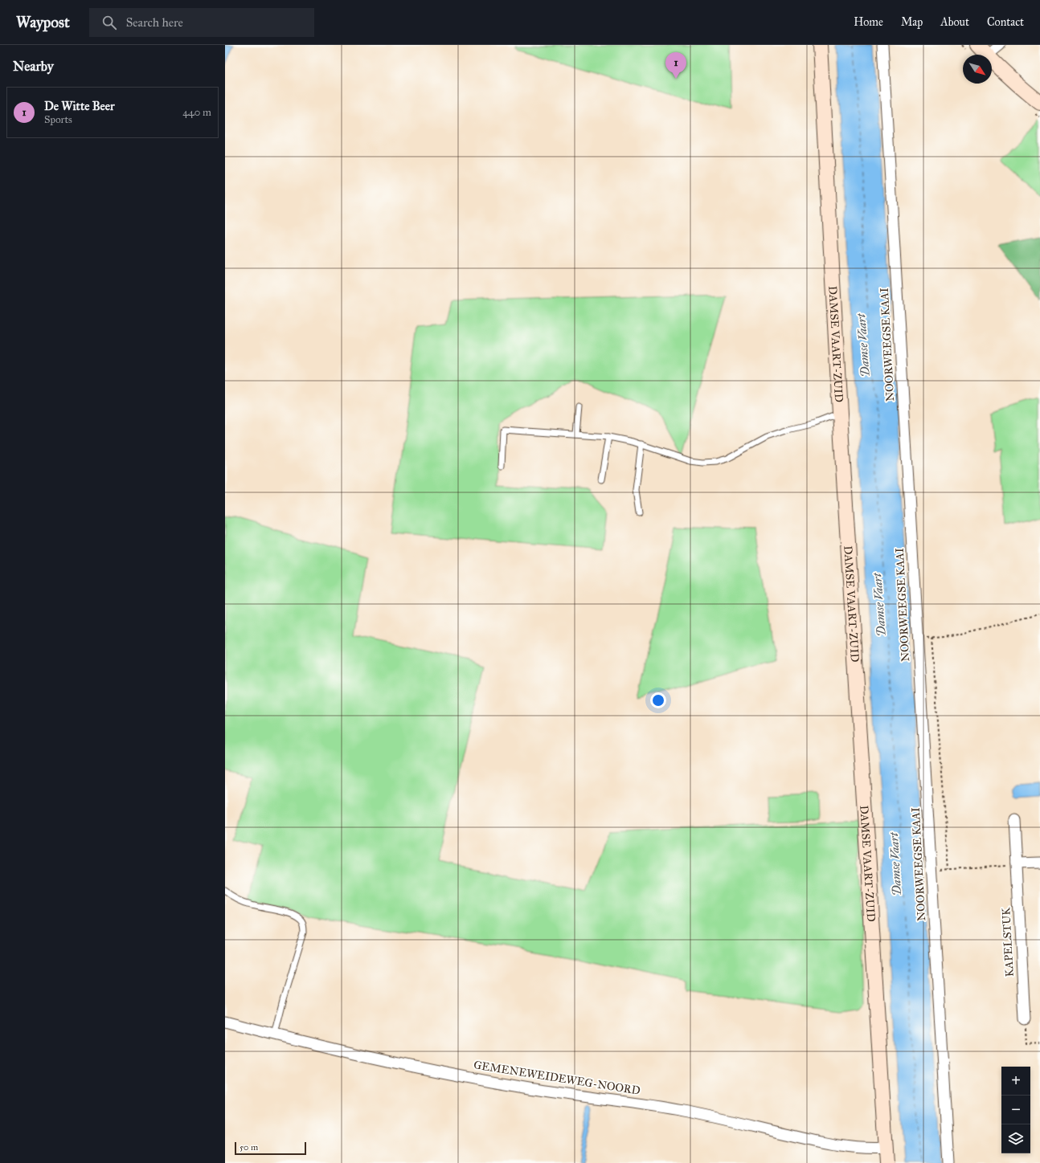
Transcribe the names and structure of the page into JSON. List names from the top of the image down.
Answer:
{
  "streets": {
    "street": [
      "DAMSE VAART-ZUID",
      "NOORWEEGSE KAAI",
      "KAPELSTUK",
      "GEMENEWEIDEWEG-NOORD"
    ]
  },
  "crossings": [
    ["DAMSE VAART-ZUID", "GEMENEWEIDEWEG-NOORD"]
  ],
  "water": ["Damse Vaart"],
  "scale_bar": "50 m",
  "north": "bottom right",
  "page": {
    "header": "Waypost",
    "search": "Search here",
    "nav": [
      "Home",
      "Map",
      "About",
      "Contact"
    ],
    "heading": "Nearby",
    "pins": "1",
    "list": [
      {
        "mark": "1",
        "name": "De Witte Beer",
        "note": "Sports",
        "value": "440 m"
      }
    ],
    "map_buttons": ["+", "−"],
    "scale": "50 m"
  }
}
